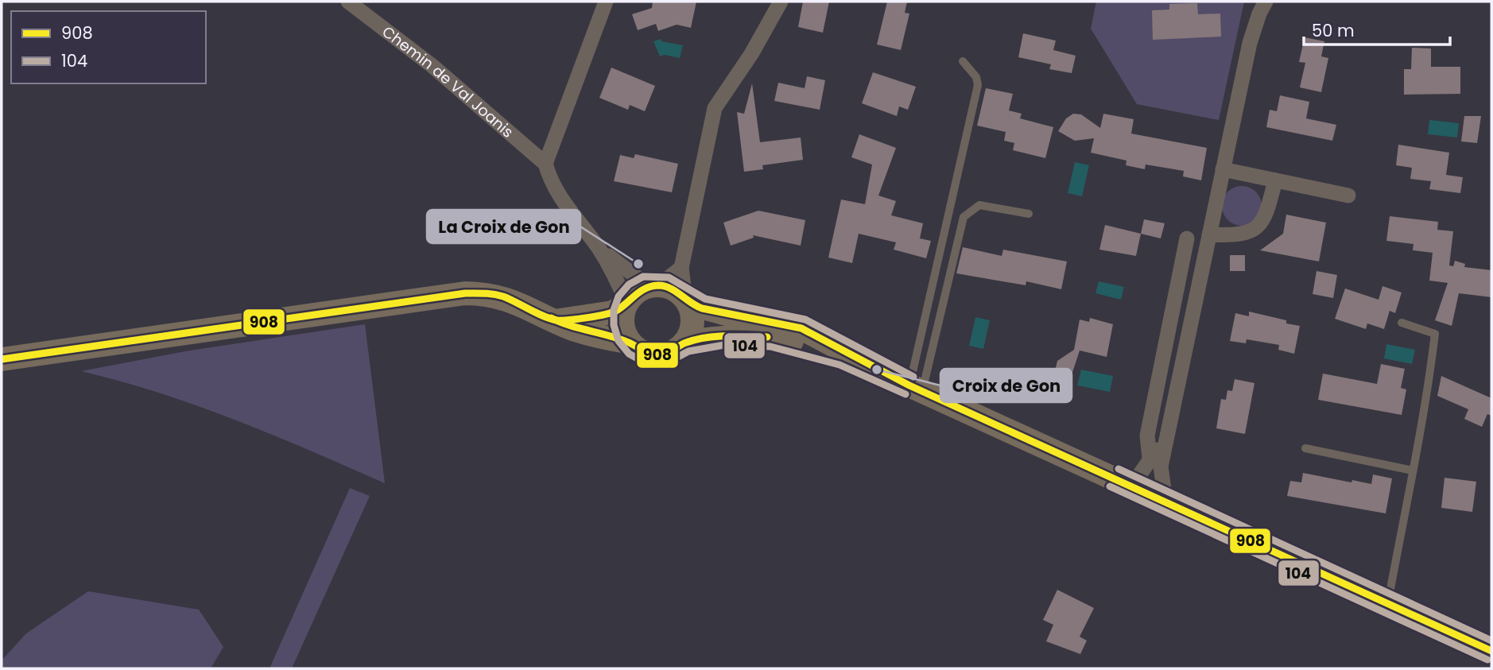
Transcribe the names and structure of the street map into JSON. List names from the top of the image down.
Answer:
{
  "streets": {
    "street": ["Chemin de Val Joanis"]
  },
  "places": ["La Croix de Gon", "Croix de Gon"],
  "lines": ["transit line 104", "transit line 908"],
  "legend": ["908", "104"],
  "scale_bar": "50 m"
}
